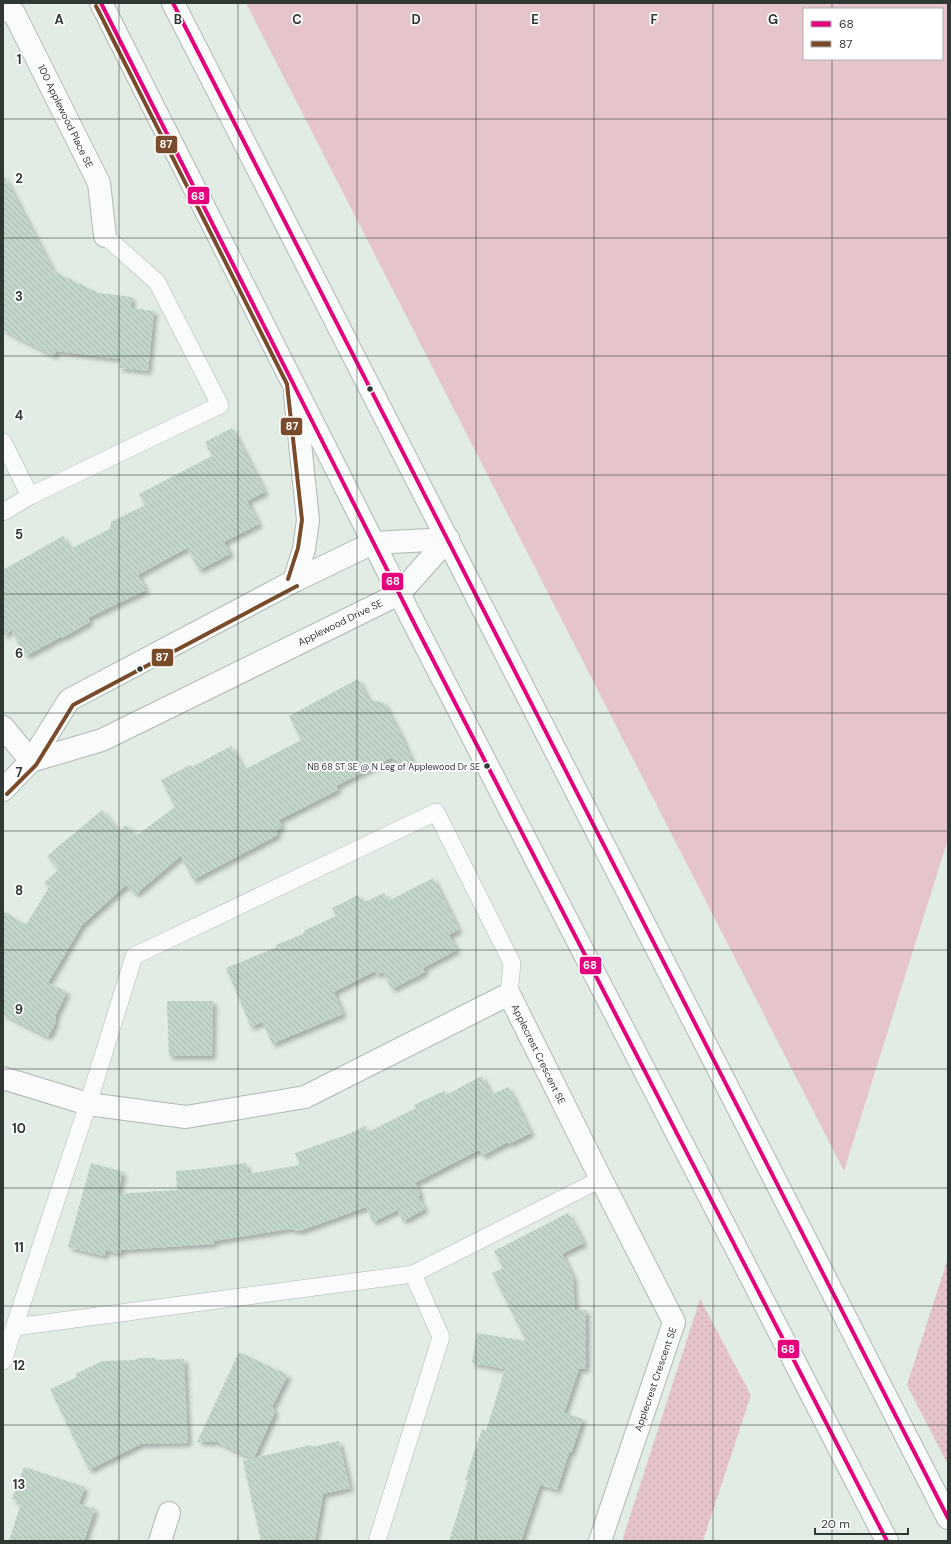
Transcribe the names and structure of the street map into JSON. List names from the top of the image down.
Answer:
{
  "streets": {
    "main road": ["100 Applewood Place SE", "Applewood Drive SE", "Applecrest Crescent SE"]
  },
  "places": ["NB 68 ST SE @ N Leg of Applewood Dr SE"],
  "lines": ["transit line 68", "transit line 87"],
  "legend": ["68", "87"],
  "scale_bar": "20 m",
  "grid": {
    "columns": [
      "A",
      "B",
      "C",
      "D",
      "E",
      "F",
      "G"
    ],
    "rows": [
      "1",
      "2",
      "3",
      "4",
      "5",
      "6",
      "7",
      "8",
      "9",
      "10",
      "11",
      "12",
      "13"
    ]
  }
}
